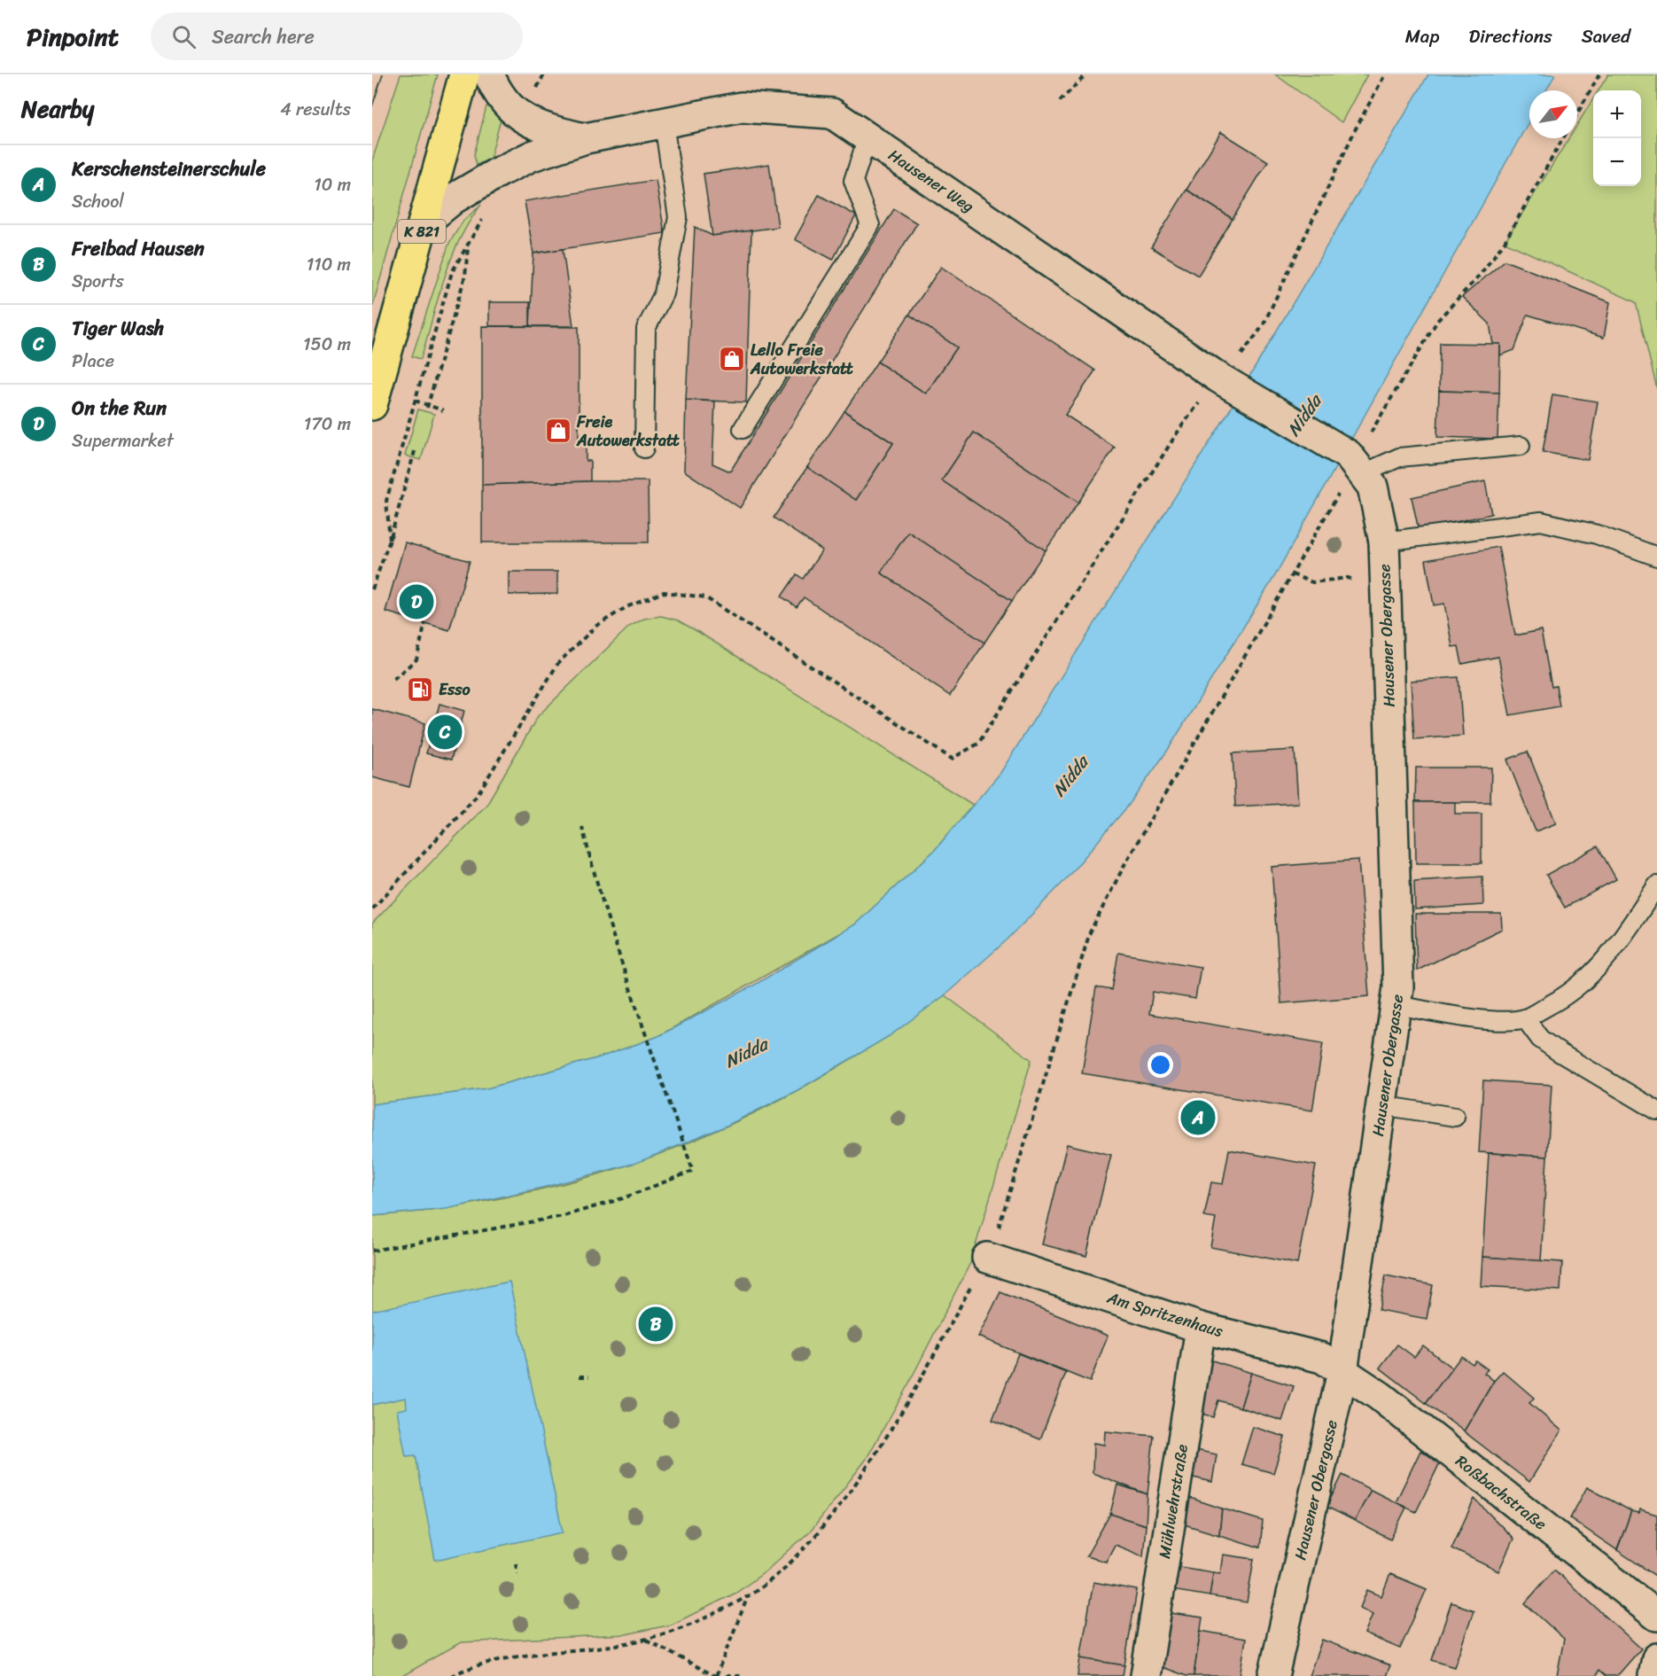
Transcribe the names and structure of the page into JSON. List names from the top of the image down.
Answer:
{
  "streets": {
    "main road": ["K 821"],
    "street": [
      "Hausener Weg",
      "Hausener Obergasse",
      "Am Spritzenhaus",
      "Roßbachstraße",
      "Mühlwehrstraße"
    ]
  },
  "crossings": [
    ["Hausener Weg", "K 821"],
    ["Hausener Weg", "Hausener Obergasse"],
    ["Hausener Obergasse", "Am Spritzenhaus"],
    ["Hausener Obergasse", "Roßbachstraße"],
    ["Am Spritzenhaus", "Roßbachstraße"],
    ["Am Spritzenhaus", "Mühlwehrstraße"]
  ],
  "water": ["Nidda"],
  "places": {
    "shop": ["Lello Freie Autowerkstatt", "Freie Autowerkstatt"],
    "fuel station": ["Esso"]
  },
  "north": "top right",
  "page": {
    "header": "Pinpoint",
    "search": "Search here",
    "nav": ["Map", "Directions", "Saved"],
    "heading": ["Nearby", "4 results"],
    "map_buttons": ["+", "−"],
    "list": [
      {
        "mark": "A",
        "name": "Kerschensteinerschule",
        "note": "School",
        "value": "10 m"
      },
      {
        "mark": "B",
        "name": "Freibad Hausen",
        "note": "Sports",
        "value": "110 m"
      },
      {
        "mark": "C",
        "name": "Tiger Wash",
        "note": "Place",
        "value": "150 m"
      },
      {
        "mark": "D",
        "name": "On the Run",
        "note": "Supermarket",
        "value": "170 m"
      }
    ],
    "pins": [
      "D",
      "C",
      "A",
      "B"
    ]
  }
}
